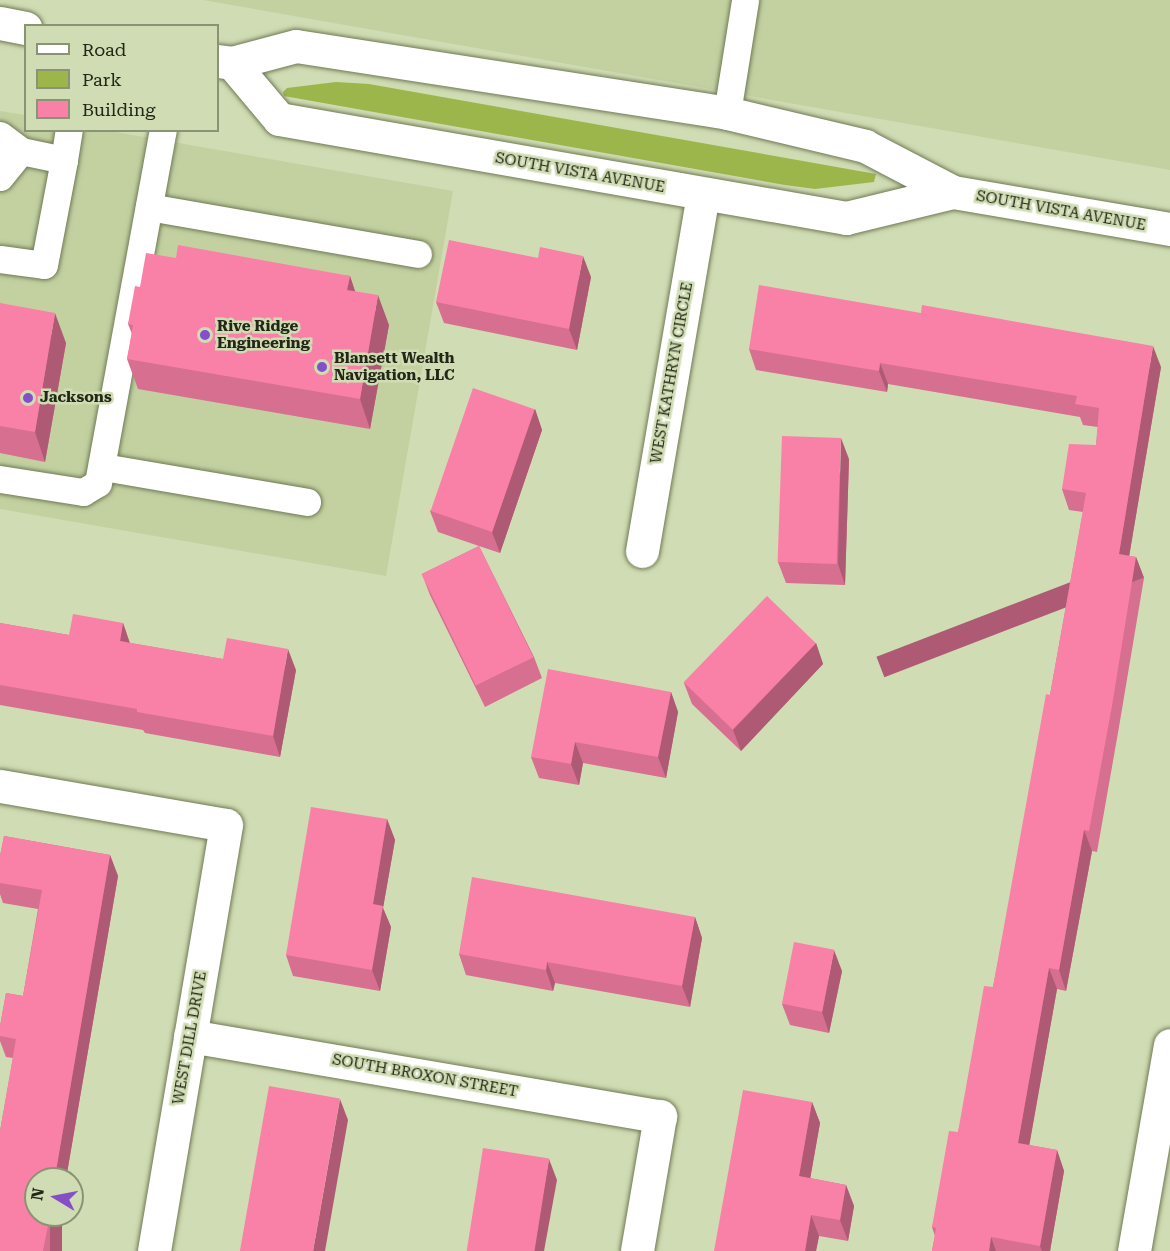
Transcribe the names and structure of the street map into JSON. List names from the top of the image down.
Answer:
{
  "streets": {
    "street": [
      "SOUTH VISTA AVENUE",
      "WEST KATHRYN CIRCLE",
      "WEST DILL DRIVE",
      "SOUTH BROXON STREET"
    ]
  },
  "crossings": [
    ["SOUTH VISTA AVENUE", "WEST KATHRYN CIRCLE"],
    ["WEST DILL DRIVE", "SOUTH BROXON STREET"]
  ],
  "places": ["Rive Ridge Engineering", "Blansett Wealth Navigation, LLC", "Jacksons"],
  "legend": ["Road", "Park", "Building"],
  "north": "left"
}
